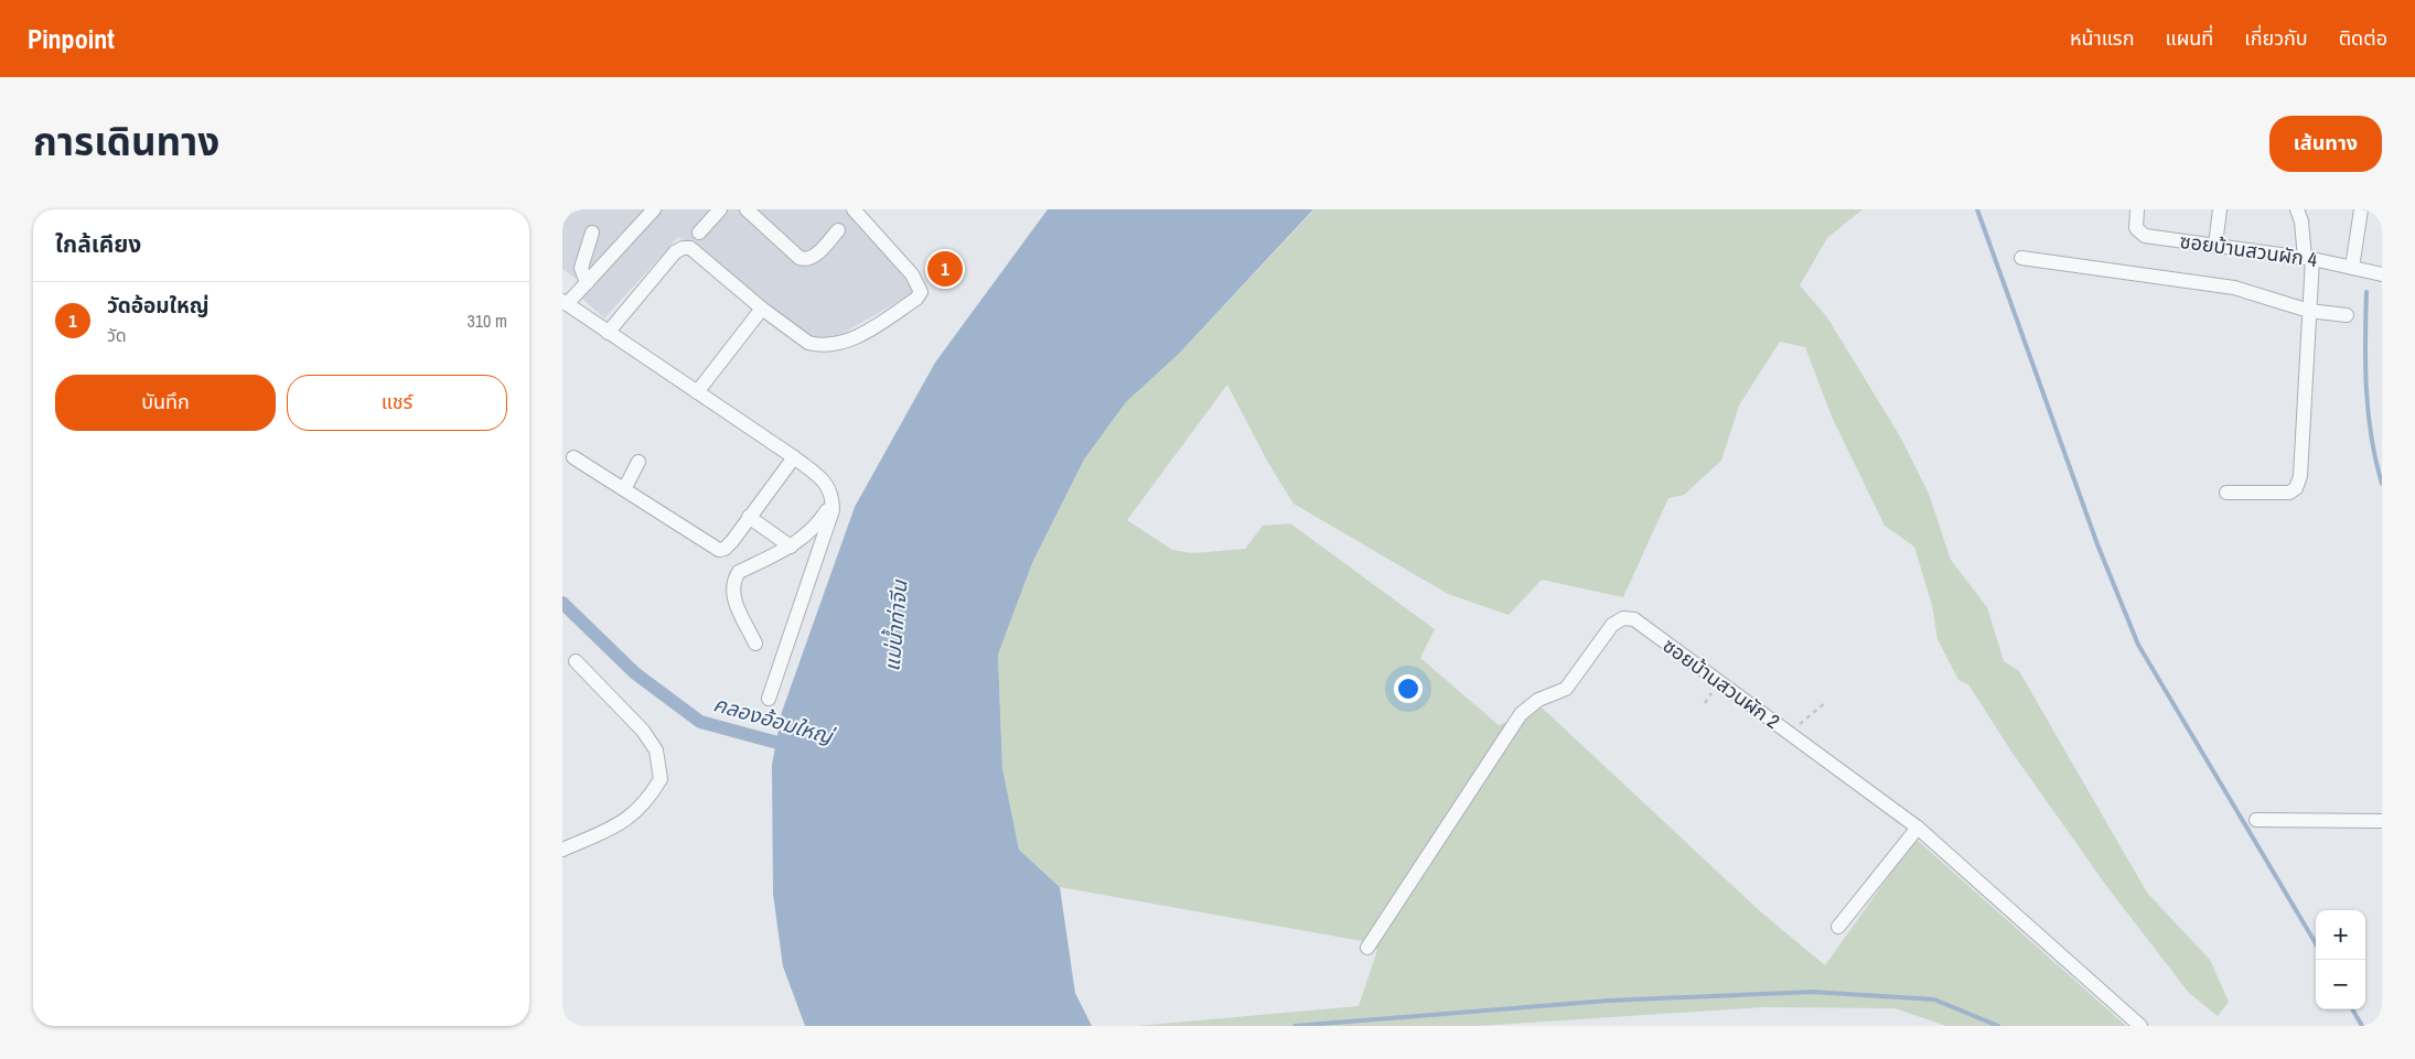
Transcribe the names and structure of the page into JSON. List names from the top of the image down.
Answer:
{
  "streets": {
    "street": ["ซอยบ้านสวนผัก 4", "ซอยบ้านสวนผัก 2"]
  },
  "water": ["แม่น้ำท่าจีน", "คลองอ้อมใหญ่"],
  "page": {
    "header": "Pinpoint",
    "nav": [
      "หน้าแรก",
      "แผนที่",
      "เกี่ยวกับ",
      "ติดต่อ"
    ],
    "title": "การเดินทาง",
    "buttons": [
      "เส้นทาง",
      ["บันทึก", "แชร์"]
    ],
    "heading": "ใกล้เคียง",
    "pins": "1",
    "list": [
      {
        "mark": "1",
        "name": "วัดอ้อมใหญ่",
        "note": "วัด",
        "value": "310 m"
      }
    ],
    "map_buttons": ["+", "−"]
  }
}
